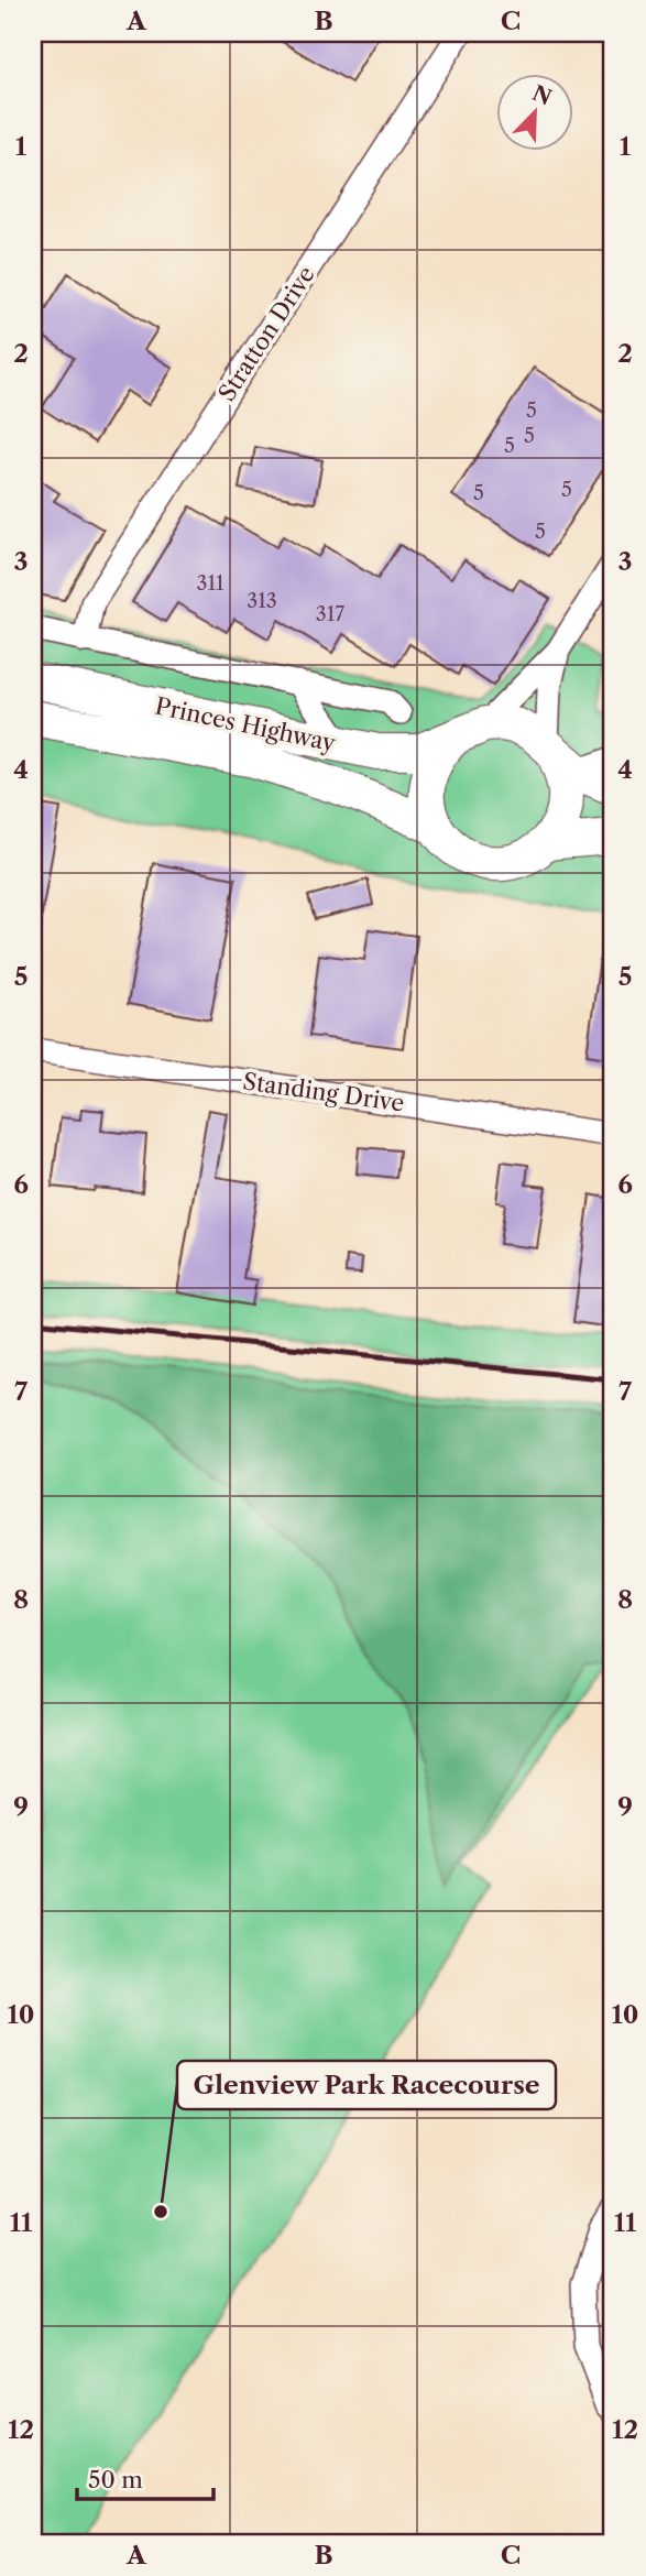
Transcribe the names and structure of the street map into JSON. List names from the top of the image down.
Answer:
{
  "streets": {
    "highway": ["Princes Highway"],
    "street": ["Stratton Drive", "Standing Drive"]
  },
  "places": ["Glenview Park Racecourse"],
  "house_numbers": [
    "5",
    "5",
    "5",
    "5",
    "5",
    "5",
    "311",
    "313",
    "317"
  ],
  "scale_bar": "50 m",
  "north": "top right",
  "grid": {
    "columns": ["A", "B", "C"],
    "rows": [
      "1",
      "2",
      "3",
      "4",
      "5",
      "6",
      "7",
      "8",
      "9",
      "10",
      "11",
      "12"
    ]
  }
}
